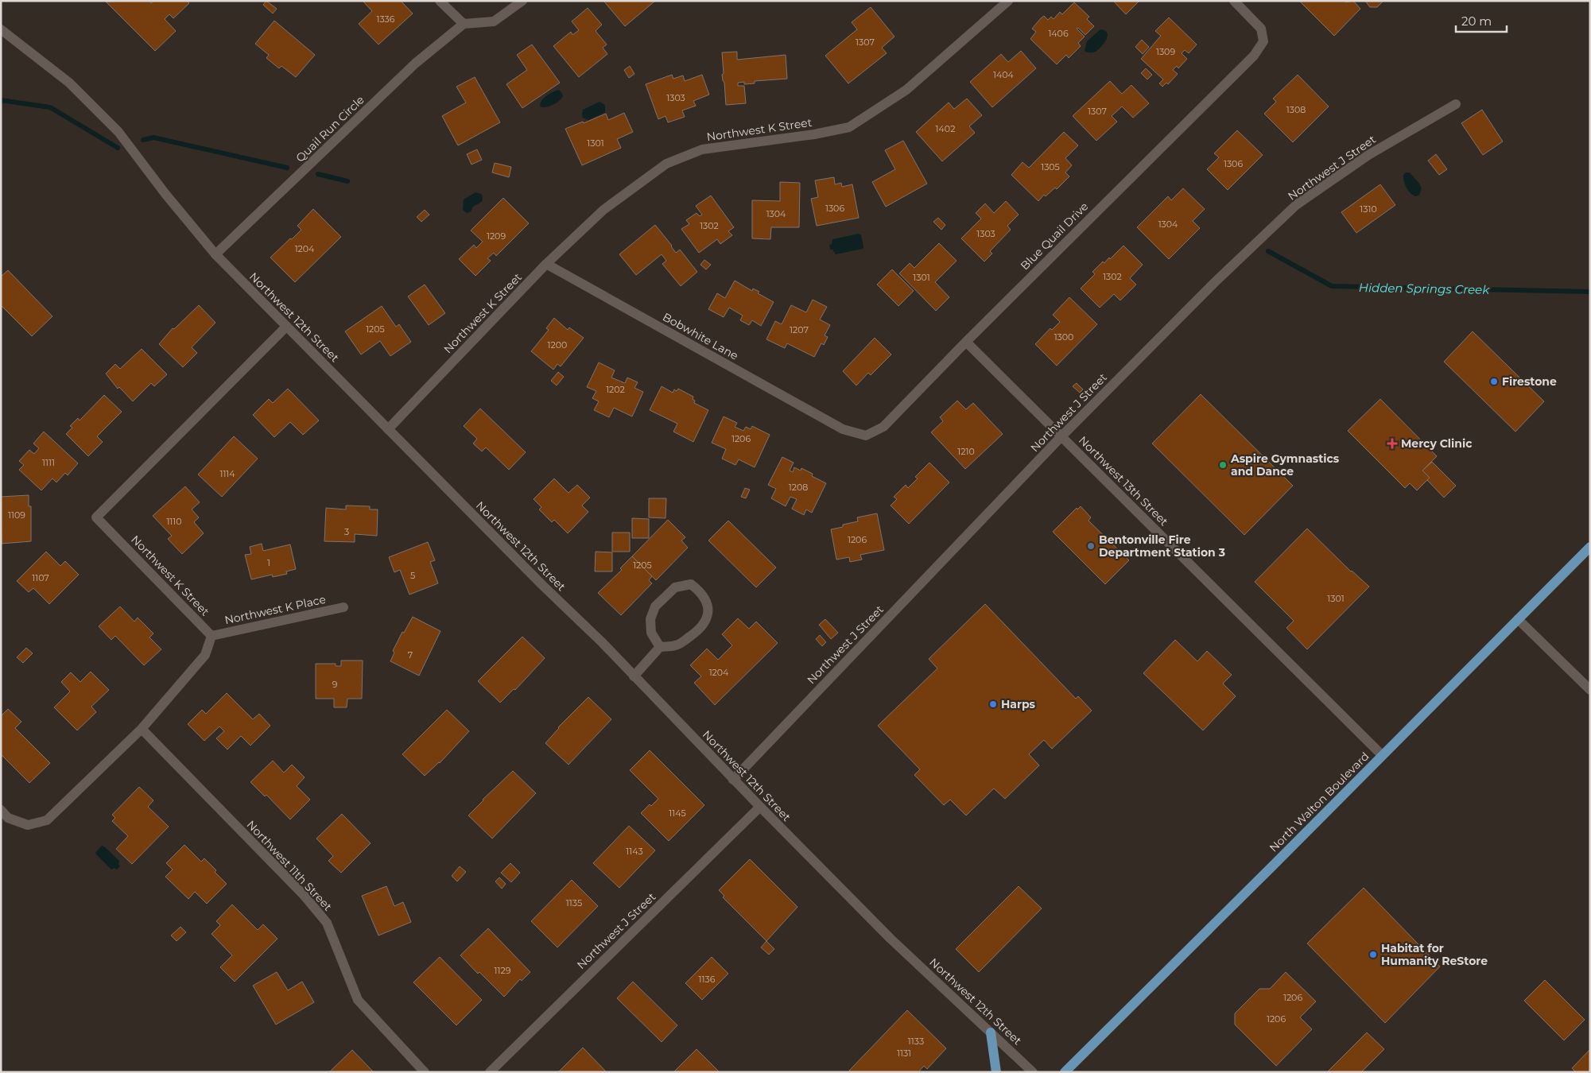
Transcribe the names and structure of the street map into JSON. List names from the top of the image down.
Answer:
{
  "streets": {
    "main road": ["North Walton Boulevard"],
    "street": [
      "Quail Run Circle",
      "Northwest K Street",
      "Northwest J Street",
      "Blue Quail Drive",
      "Northwest 12th Street",
      "Bobwhite Lane",
      "Northwest 13th Street",
      "Northwest K Place",
      "Northwest 11th Street"
    ]
  },
  "crossings": [
    ["Quail Run Circle", "Northwest 12th Street"],
    ["Northwest K Street", "Northwest 12th Street"],
    ["Northwest K Street", "Bobwhite Lane"],
    ["Northwest K Street", "Northwest K Place"],
    ["Northwest J Street", "Northwest 12th Street"],
    ["Northwest J Street", "Northwest 13th Street"],
    ["Blue Quail Drive", "Bobwhite Lane"],
    ["Blue Quail Drive", "Northwest 13th Street"],
    ["Northwest 13th Street", "North Walton Boulevard"]
  ],
  "water": ["Hidden Springs Creek"],
  "places": {
    "other": [
      "Firestone",
      "Aspire Gymnastics and Dance",
      "Bentonville Fire Department Station 3",
      "Harps",
      "Habitat for Humanity ReStore"
    ],
    "health": ["Mercy Clinic"]
  },
  "house_numbers": [
    "1336",
    "1406",
    "1307",
    "1309",
    "1404",
    "1303",
    "1308",
    "1307",
    "1402",
    "1301",
    "1306",
    "1305",
    "1306",
    "1310",
    "1304",
    "1304",
    "1302",
    "1303",
    "1209",
    "1204",
    "1302",
    "1301",
    "1205",
    "1207",
    "1300",
    "1200",
    "1202",
    "1206",
    "1210",
    "1111",
    "1114",
    "1208",
    "1109",
    "1110",
    "3",
    "1206",
    "1",
    "1205",
    "5",
    "1107",
    "1301",
    "7",
    "1204",
    "9",
    "1145",
    "1143",
    "1135",
    "1129",
    "1136",
    "1206",
    "1206",
    "1133",
    "1131"
  ],
  "scale_bar": "20 m"
}
